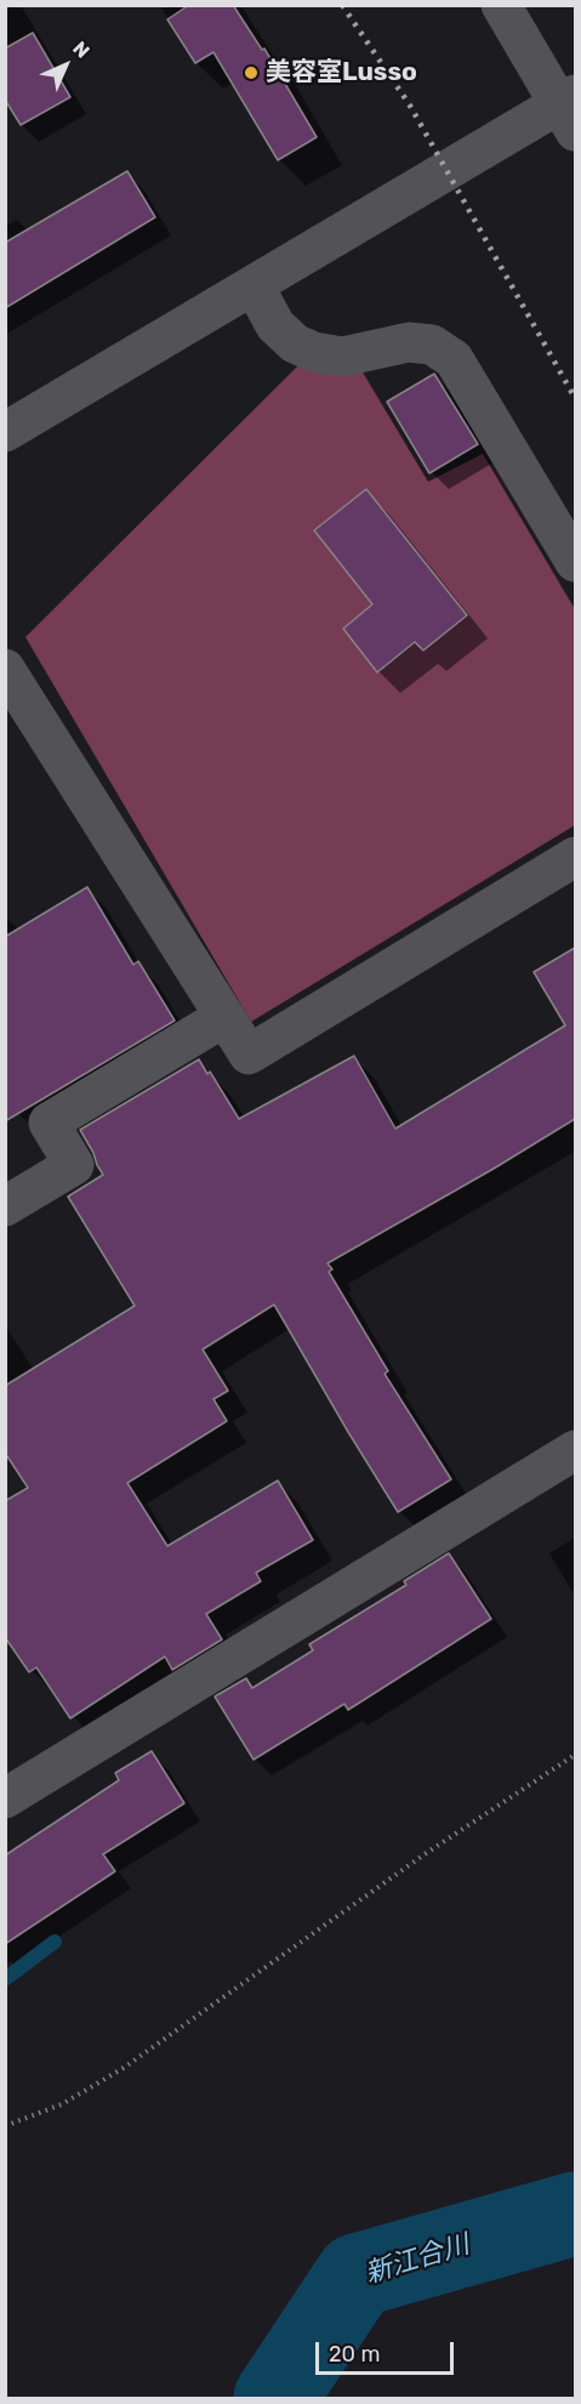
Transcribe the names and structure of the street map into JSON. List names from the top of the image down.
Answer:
{
  "water": ["新江合川"],
  "places": ["美容室Lusso"],
  "scale_bar": "20 m",
  "north": "top right"
}
